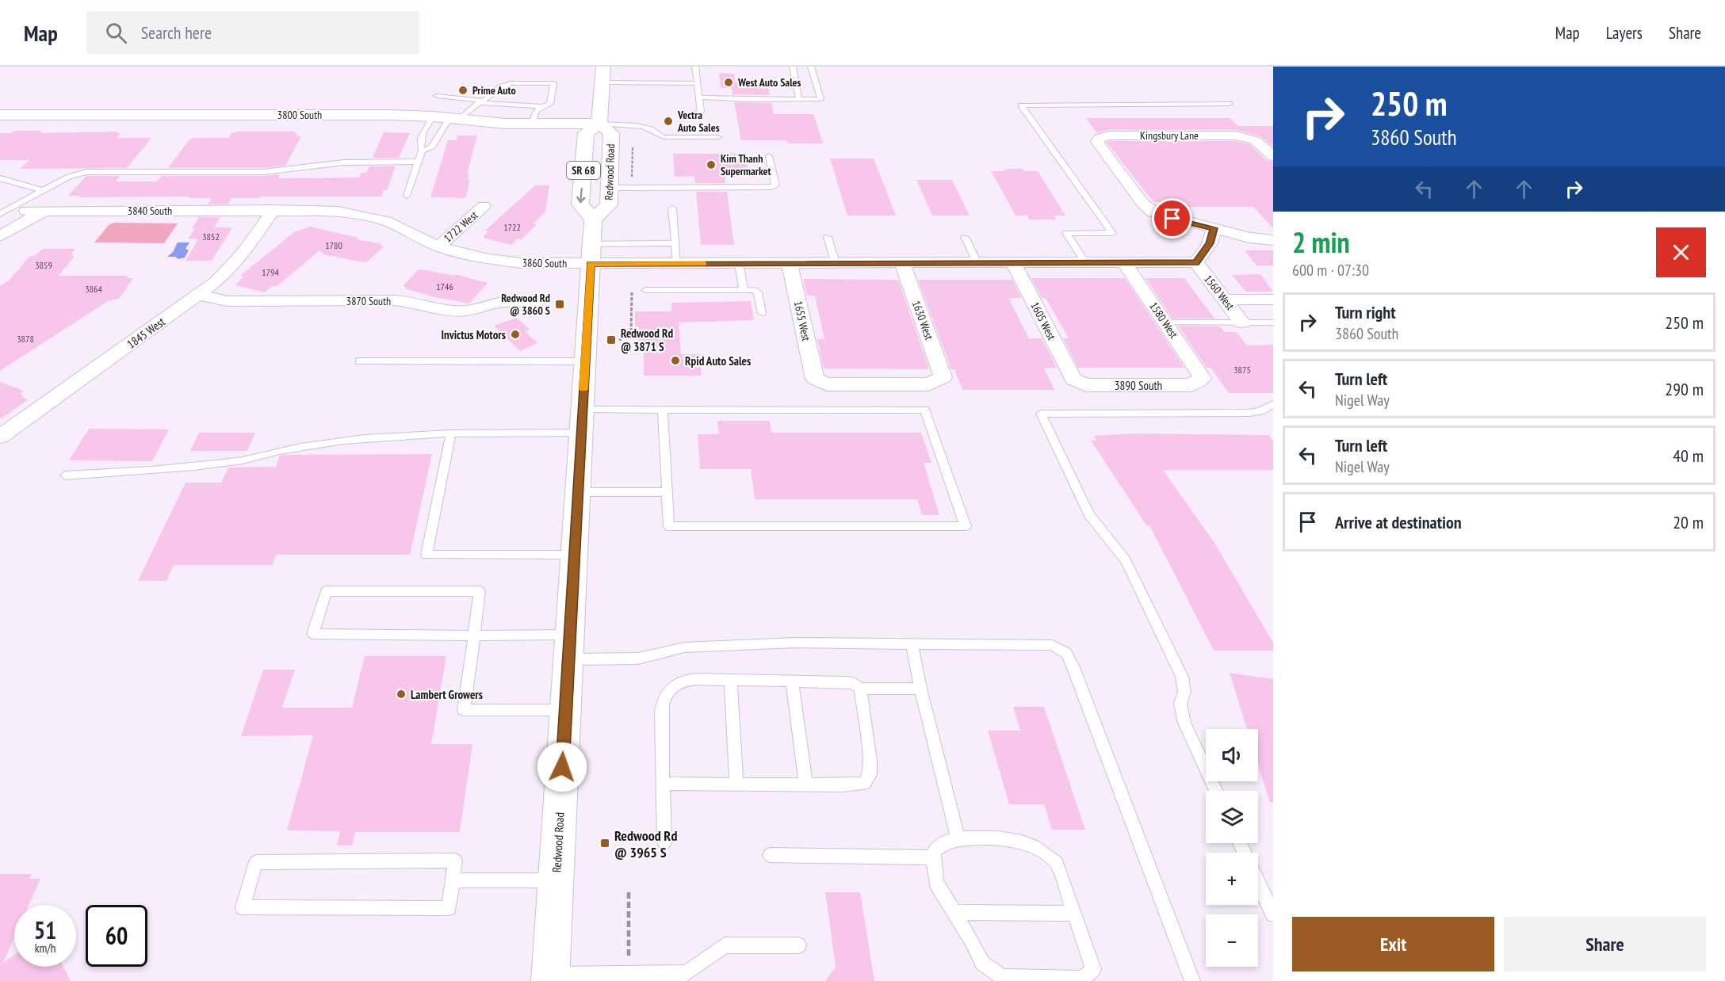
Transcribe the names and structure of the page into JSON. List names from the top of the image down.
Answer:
{
  "streets": {
    "main road": ["3800 South", "SR 68", "Redwood Road"],
    "street": [
      "Kingsbury Lane",
      "3840 South",
      "1722 West",
      "3860 South",
      "1560 West",
      "3870 South",
      "1630 West",
      "1580 West",
      "1655 West",
      "1605 West",
      "1845 West",
      "3890 South"
    ]
  },
  "crossings": [
    ["3800 South", "SR 68"],
    ["3800 South", "Redwood Road"],
    ["SR 68", "Redwood Road"],
    ["Redwood Road", "3860 South"],
    ["3840 South", "3860 South"],
    ["3840 South", "1845 West"],
    ["1722 West", "3860 South"],
    ["3860 South", "1560 West"],
    ["3860 South", "1630 West"],
    ["3860 South", "1580 West"],
    ["3860 South", "1655 West"],
    ["3860 South", "1605 West"],
    ["3860 South", "1845 West"],
    ["3870 South", "1845 West"],
    ["1630 West", "1655 West"],
    ["1580 West", "3890 South"],
    ["1605 West", "3890 South"]
  ],
  "places": {
    "other": [
      "West Auto Sales",
      "Prime Auto",
      "Vectra Auto Sales",
      "Kim Thanh Supermarket",
      "Invictus Motors",
      "Rpid Auto Sales",
      "Lambert Growers"
    ],
    "transit": ["Redwood Rd @ 3860 S", "Redwood Rd @ 3871 S", "Redwood Rd @ 3965 S"]
  },
  "house_numbers": [
    "1722",
    "3852",
    "1780",
    "3859",
    "1794",
    "1746",
    "3864",
    "3878",
    "3875"
  ],
  "page": {
    "header": "Map",
    "search": "Search here",
    "nav": ["Map", "Layers", "Share"],
    "turn": ["250 m", "3860 South"],
    "heading": ["2 min", "600 m · 07:30"],
    "list": [
      {
        "name": "Turn right",
        "note": "3860 South",
        "value": "250 m"
      },
      {
        "name": "Turn left",
        "note": "Nigel Way",
        "value": "290 m"
      },
      {
        "name": "Turn left",
        "note": "Nigel Way",
        "value": "40 m"
      },
      {
        "name": "Arrive at destination",
        "value": "20 m"
      }
    ],
    "map_buttons": ["+", "−"],
    "speed": "51 km/h",
    "limit": "60",
    "buttons": ["Exit", "Share"]
  }
}
